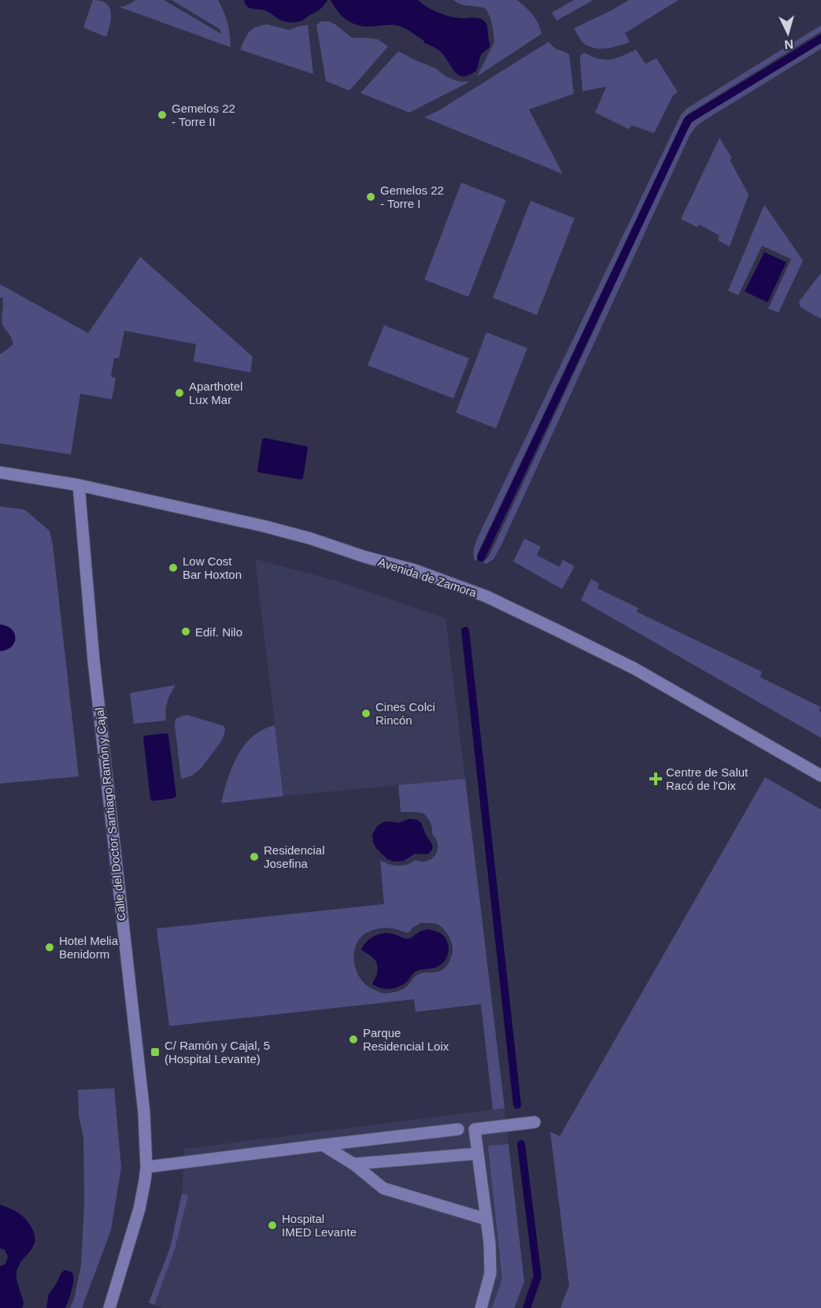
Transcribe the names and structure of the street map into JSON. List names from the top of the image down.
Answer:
{
  "streets": {
    "street": ["Avenida de Zamora", "Calle del Doctor Santiago Ramón y Cajal"]
  },
  "crossings": [
    ["Avenida de Zamora", "Calle del Doctor Santiago Ramón y Cajal"]
  ],
  "places": {
    "other": [
      "Gemelos 22 - Torre II",
      "Gemelos 22 - Torre I",
      "Aparthotel Lux Mar",
      "Low Cost Bar Hoxton",
      "Edif. Nilo",
      "Cines Colci Rincón",
      "Residencial Josefina",
      "Hotel Melia Benidorm",
      "Parque Residencial Loix",
      "Hospital IMED Levante"
    ],
    "health": ["Centre de Salut Racó de l'Oix"],
    "transit": ["C/ Ramón y Cajal, 5 (Hospital Levante)"]
  },
  "north": "bottom"
}
